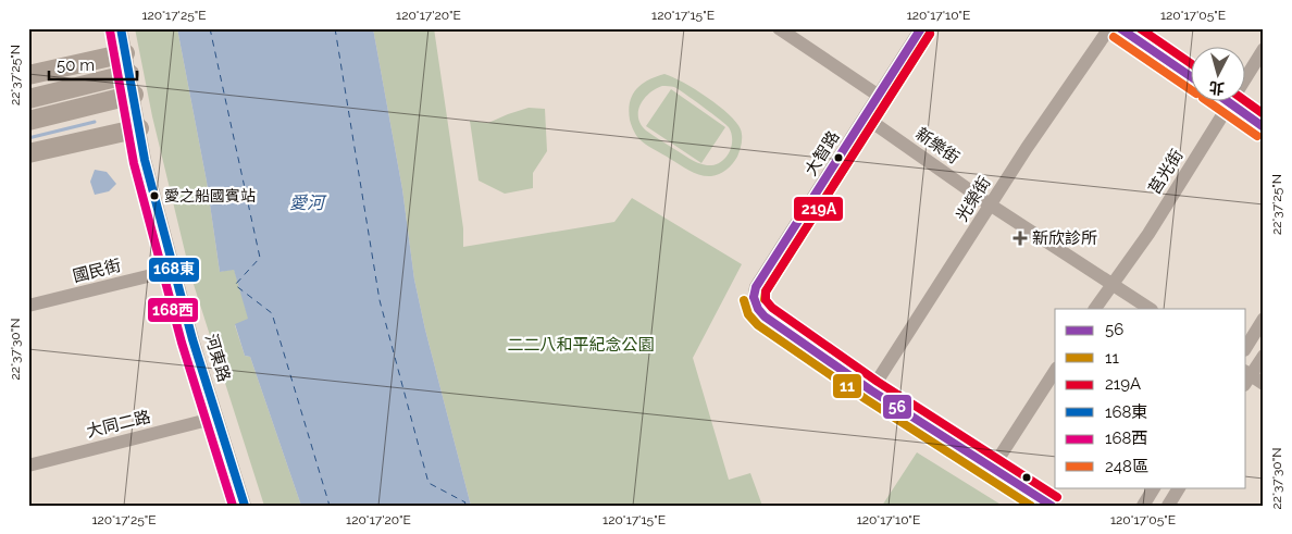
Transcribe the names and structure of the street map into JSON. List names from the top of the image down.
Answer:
{
  "streets": {
    "street": [
      "新樂街",
      "大智路",
      "莒光街",
      "光榮街",
      "國民街",
      "河東路",
      "大同二路"
    ]
  },
  "crossings": [
    ["新樂街", "大智路"],
    ["新樂街", "莒光街"],
    ["新樂街", "光榮街"],
    ["大智路", "光榮街"],
    ["國民街", "河東路"],
    ["河東路", "大同二路"]
  ],
  "water": ["愛河"],
  "parks": ["二二八和平紀念公園"],
  "places": {
    "other": ["愛之船國賓站"],
    "health": ["新欣診所"]
  },
  "lines": [
    "transit line 56",
    "transit line 219A",
    "transit line 168東",
    "transit line 168西",
    "transit line 11",
    "transit line 248區"
  ],
  "legend": [
    "56",
    "11",
    "219A",
    "168東",
    "168西",
    "248區"
  ],
  "scale_bar": "50 m",
  "north": "bottom",
  "coordinates": [
    "120°17'25\"E",
    "120°17'20\"E",
    "120°17'15\"E",
    "120°17'10\"E",
    "120°17'05\"E",
    "22°37'25\"N",
    "22°37'30\"N"
  ]
}
